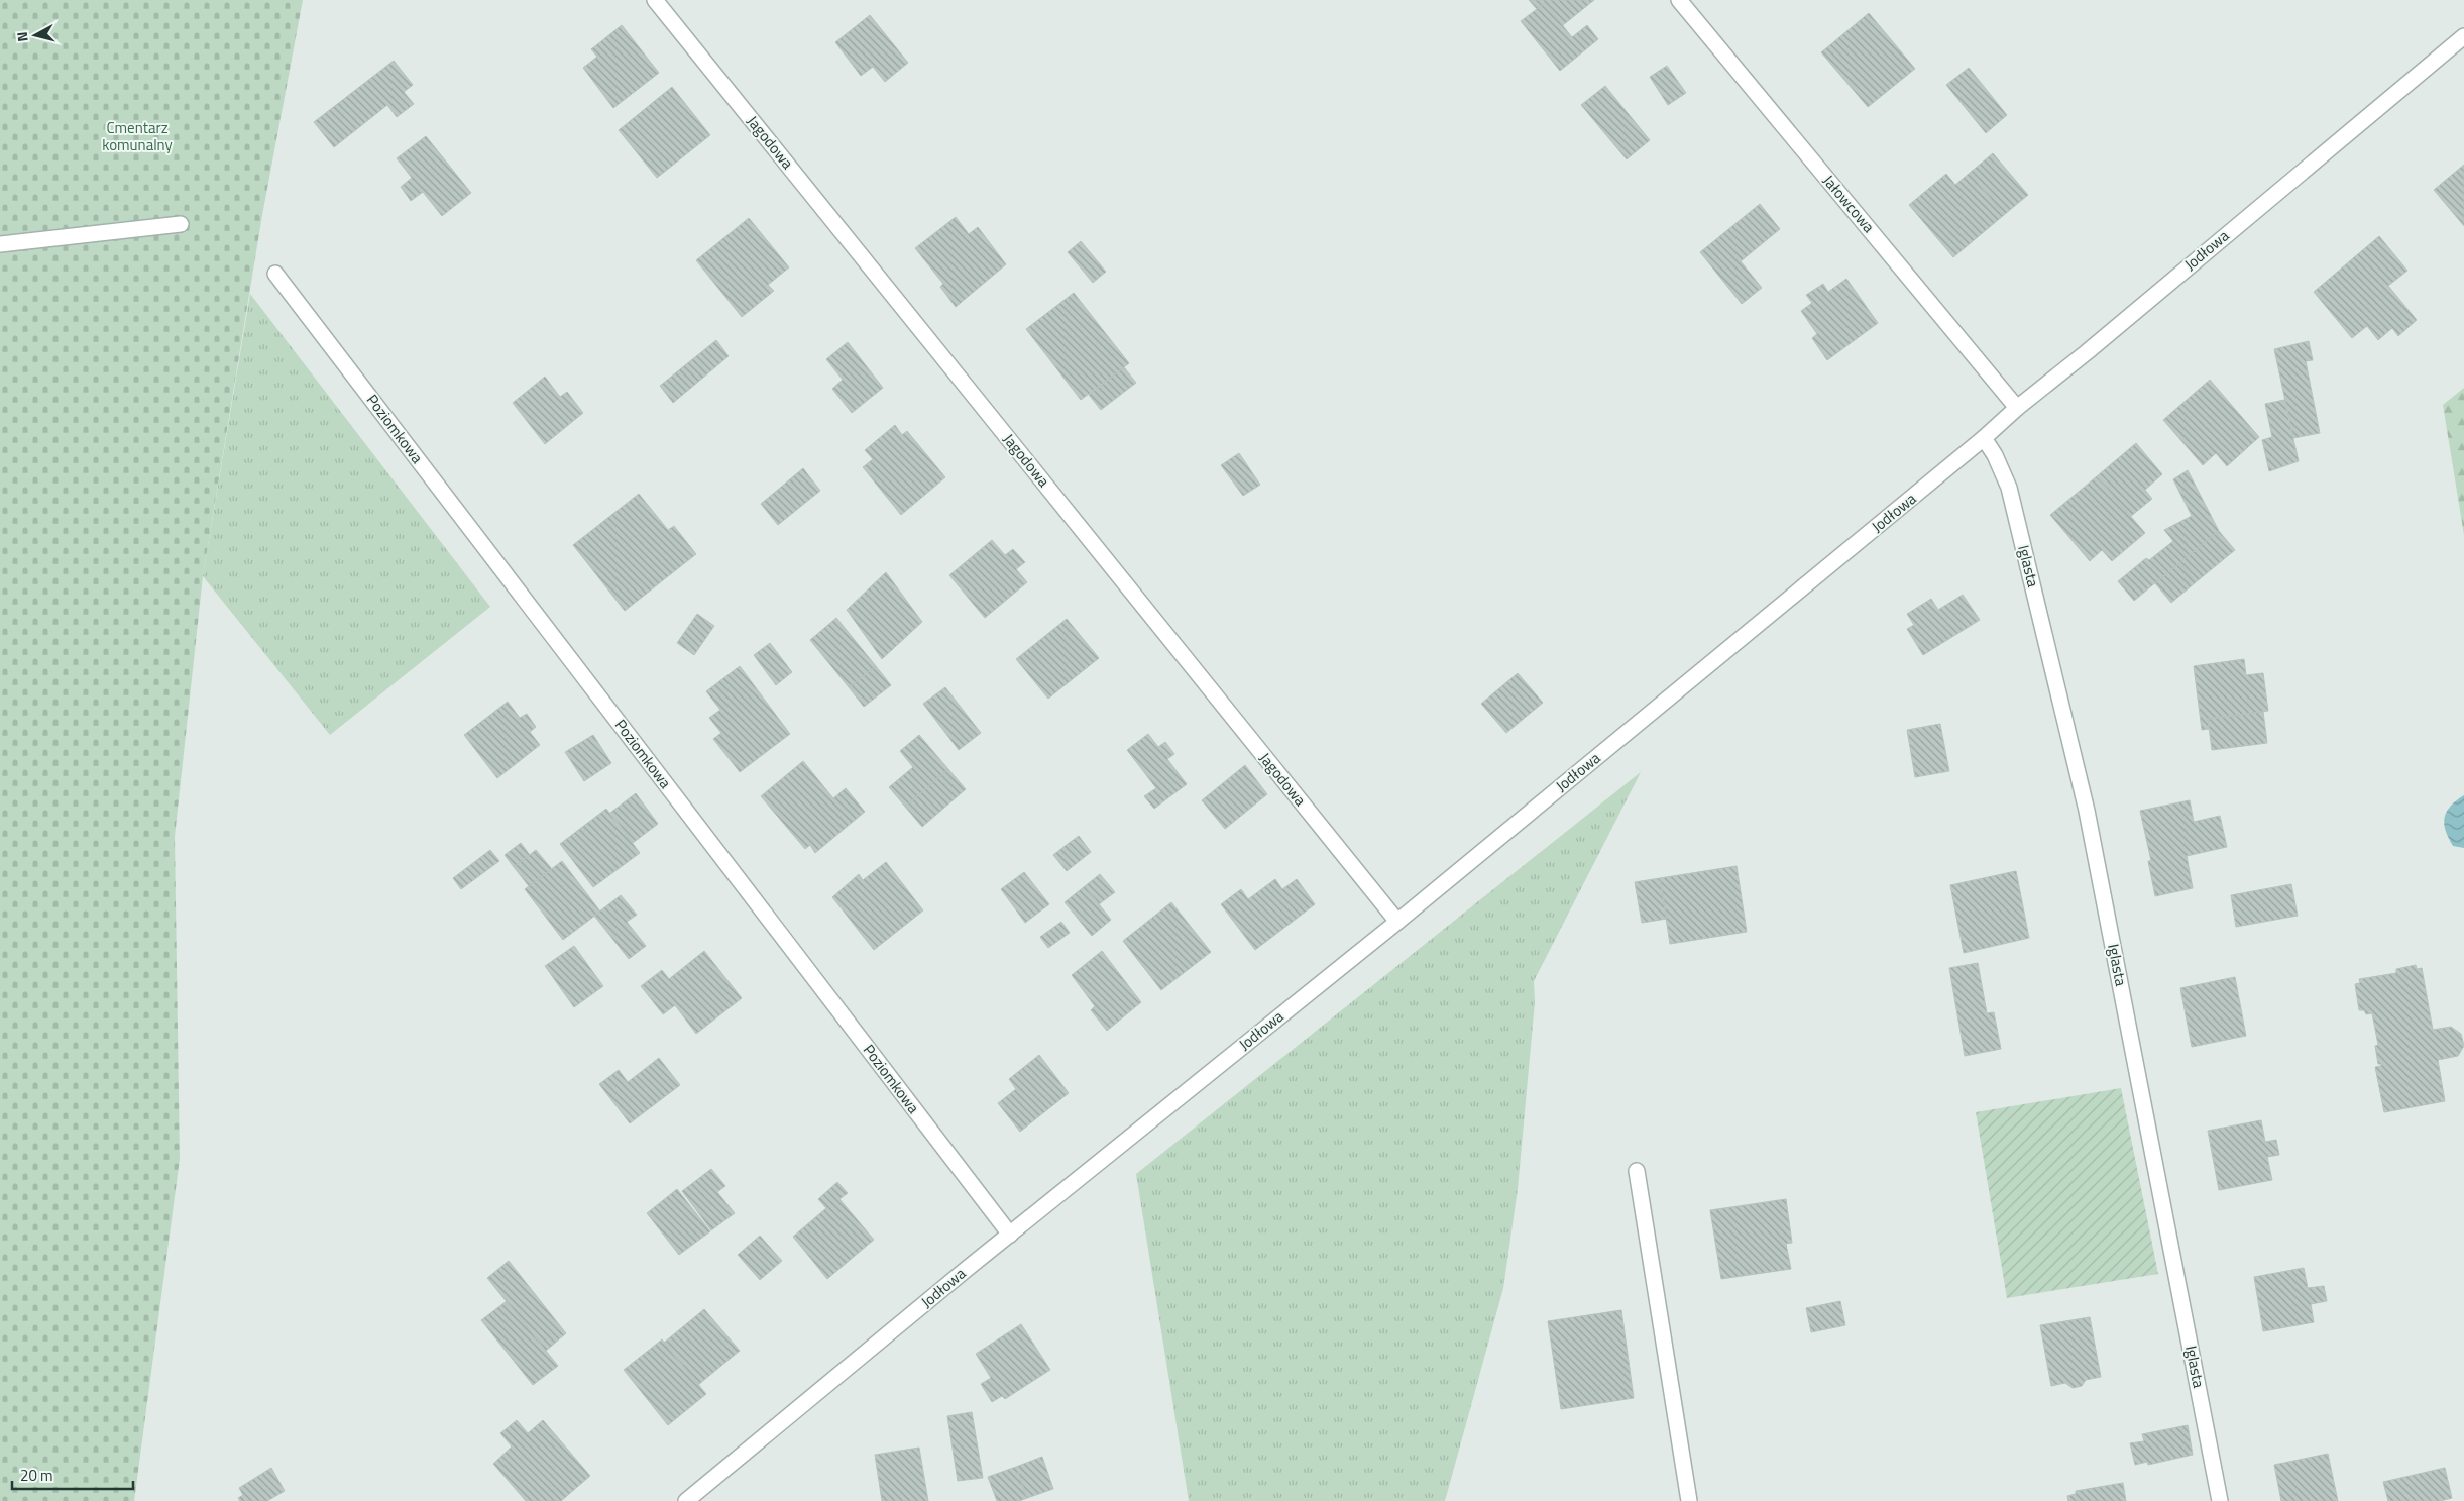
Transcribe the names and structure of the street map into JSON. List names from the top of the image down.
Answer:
{
  "streets": {
    "street": [
      "Jagodowa",
      "Jałowcowa",
      "Jodłowa",
      "Poziomkowa",
      "Iglasta"
    ]
  },
  "crossings": [
    ["Jagodowa", "Jodłowa"],
    ["Jałowcowa", "Jodłowa"],
    ["Jodłowa", "Poziomkowa"],
    ["Jodłowa", "Iglasta"]
  ],
  "parks": ["Cmentarz komunalny"],
  "scale_bar": "20 m",
  "north": "left"
}
